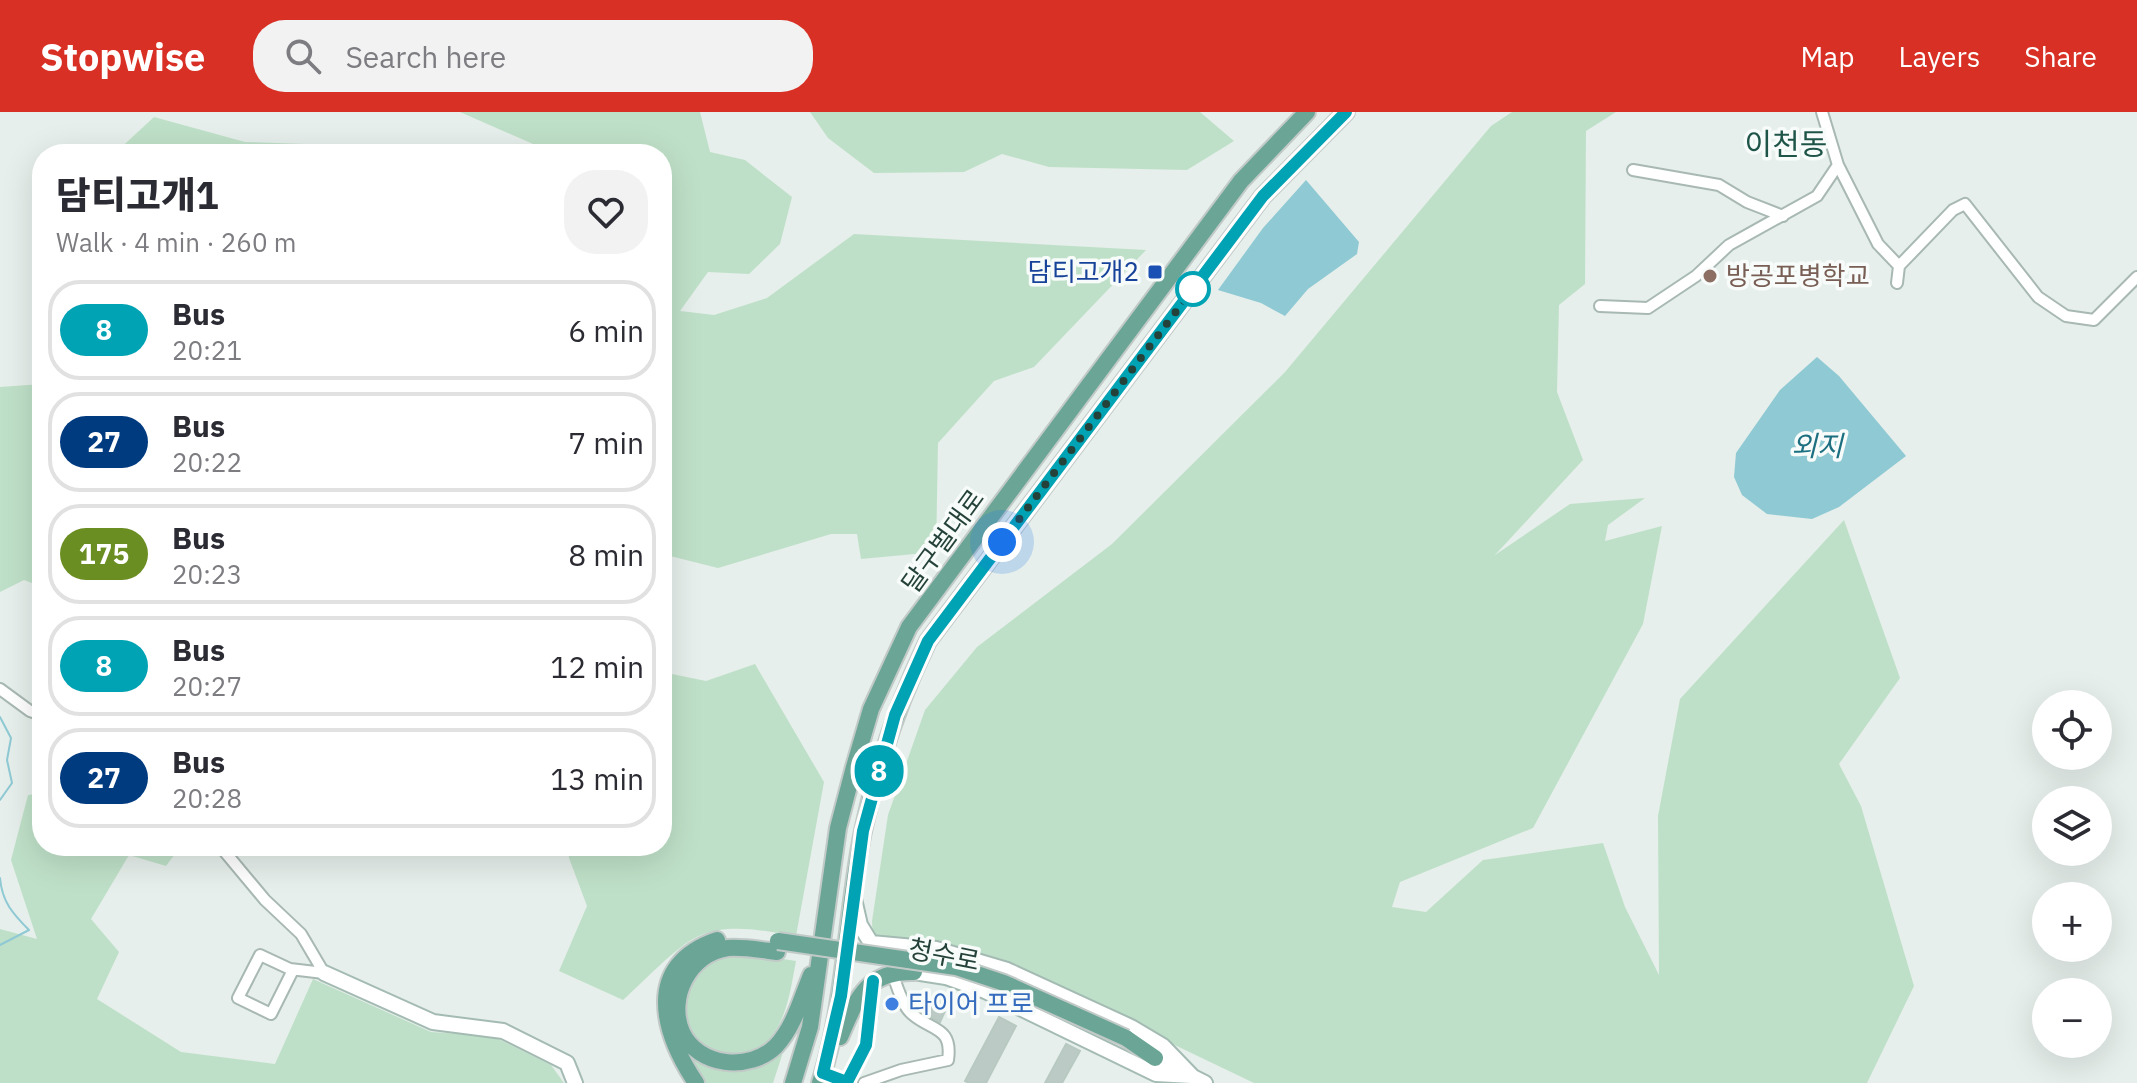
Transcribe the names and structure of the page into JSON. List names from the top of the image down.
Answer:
{
  "streets": {
    "main road": ["달구벌대로", "청수로"]
  },
  "crossings": [
    ["달구벌대로", "청수로"]
  ],
  "districts": ["이천동"],
  "water": ["외지"],
  "places": {
    "transit": ["담티고개2"],
    "other": ["방공포병학교", "타이어 프로"]
  },
  "lines": ["bus line 8"],
  "page": {
    "header": "Stopwise",
    "search": "Search here",
    "nav": ["Map", "Layers", "Share"],
    "on_map": "8",
    "heading": ["담티고개1", "Walk · 4 min · 260 m"],
    "list": [
      {
        "mark": "8",
        "name": "Bus",
        "note": "20:21",
        "value": "6 min"
      },
      {
        "mark": "27",
        "name": "Bus",
        "note": "20:22",
        "value": "7 min"
      },
      {
        "mark": "175",
        "name": "Bus",
        "note": "20:23",
        "value": "8 min"
      },
      {
        "mark": "8",
        "name": "Bus",
        "note": "20:27",
        "value": "12 min"
      },
      {
        "mark": "27",
        "name": "Bus",
        "note": "20:28",
        "value": "13 min"
      }
    ],
    "map_buttons": ["+", "−"]
  }
}
